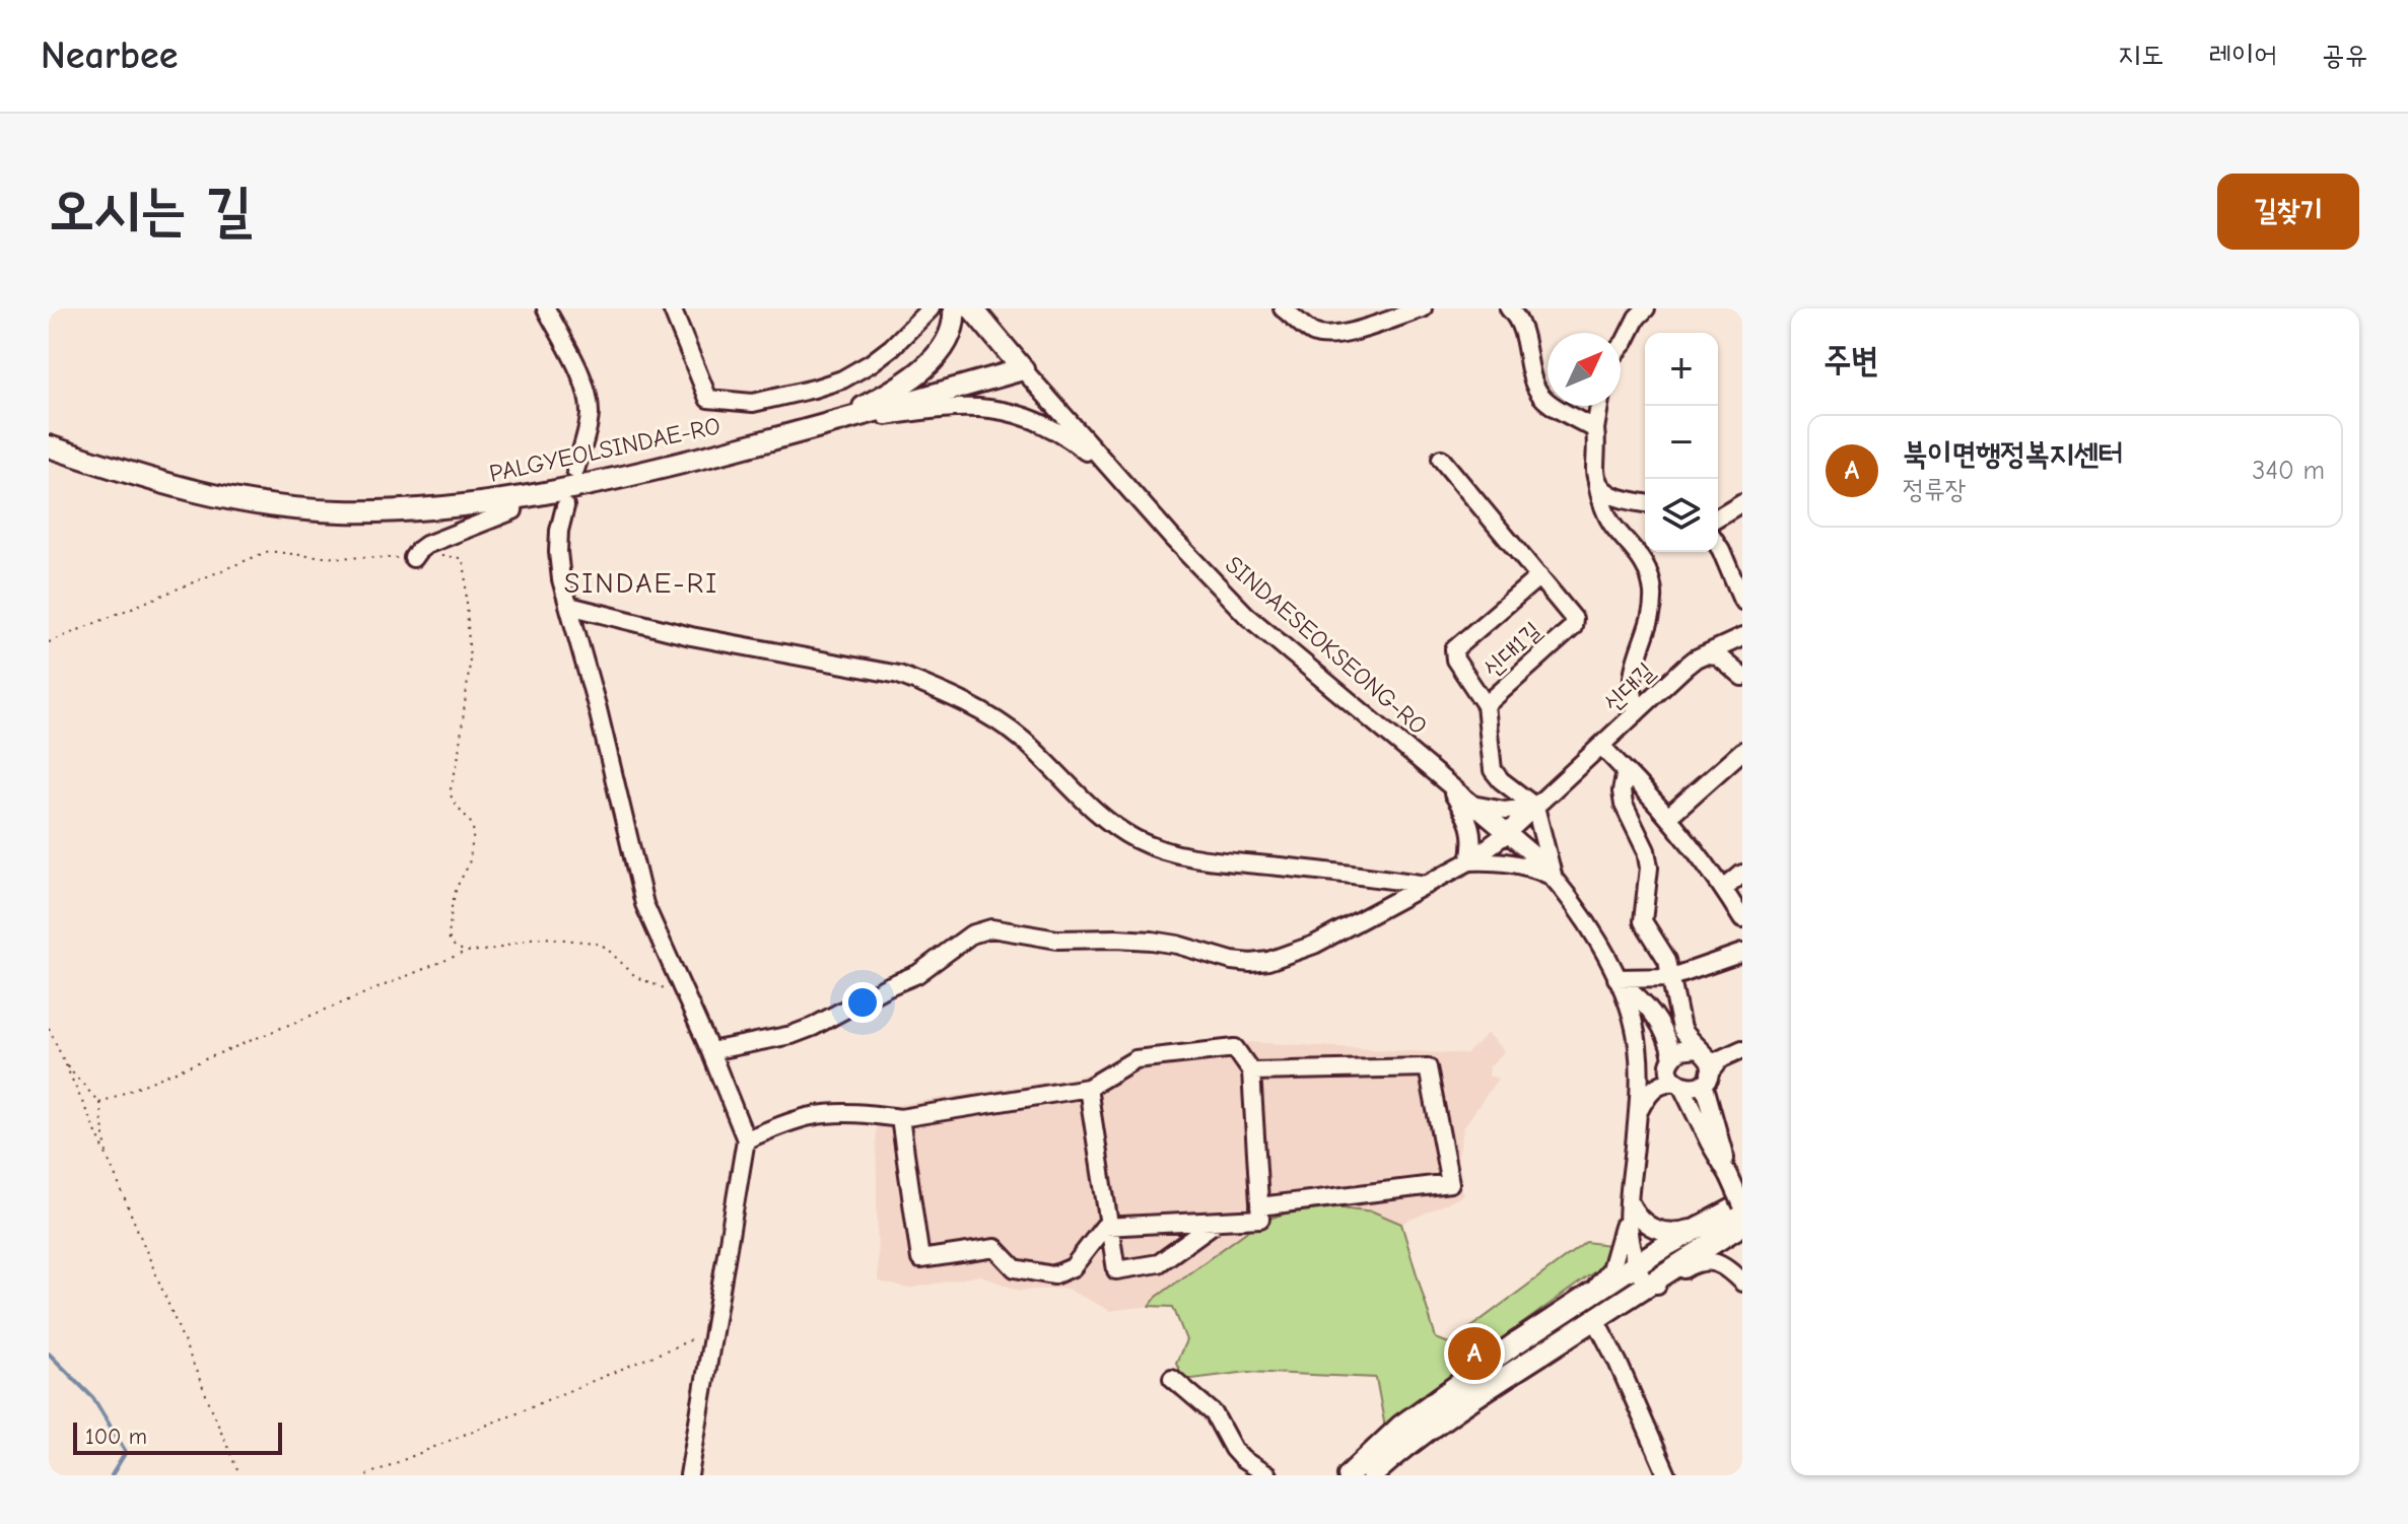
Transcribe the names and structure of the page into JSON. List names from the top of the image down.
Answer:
{
  "streets": {
    "main road": ["PALGYEOLSINDAE-RO", "SINDAESEOKSEONG-RO"],
    "street": ["신대1길", "신대길"]
  },
  "crossings": [
    ["PALGYEOLSINDAE-RO", "SINDAESEOKSEONG-RO"]
  ],
  "districts": ["SINDAE-RI"],
  "scale_bar": "100 m",
  "north": "top right",
  "page": {
    "header": "Nearbee",
    "nav": ["지도", "레이어", "공유"],
    "buttons": "길찾기",
    "title": "오시는 길",
    "heading": "주변",
    "map_buttons": ["+", "−"],
    "list": [
      {
        "mark": "A",
        "name": "북이면행정복지센터",
        "note": "정류장",
        "value": "340 m"
      }
    ],
    "pins": "A",
    "scale": "100 m"
  }
}
